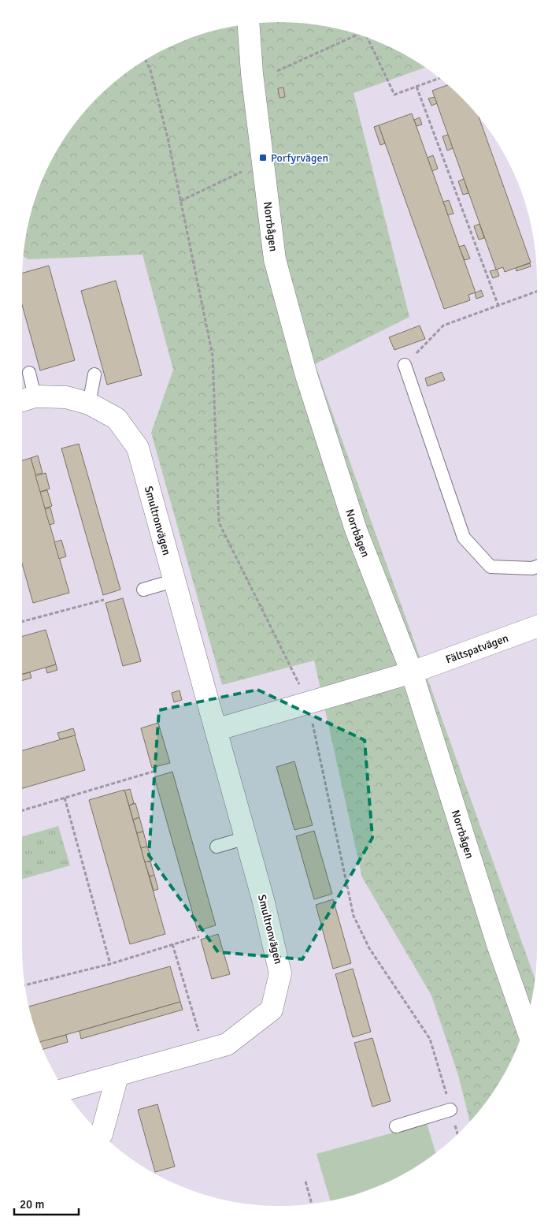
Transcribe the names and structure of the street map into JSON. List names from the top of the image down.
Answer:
{
  "streets": {
    "street": ["Norrbågen", "Smultronvägen", "Fältspatvägen"]
  },
  "crossings": [
    ["Norrbågen", "Fältspatvägen"]
  ],
  "places": {
    "transit": ["Porfyrvägen"]
  },
  "scale_bar": "20 m"
}
